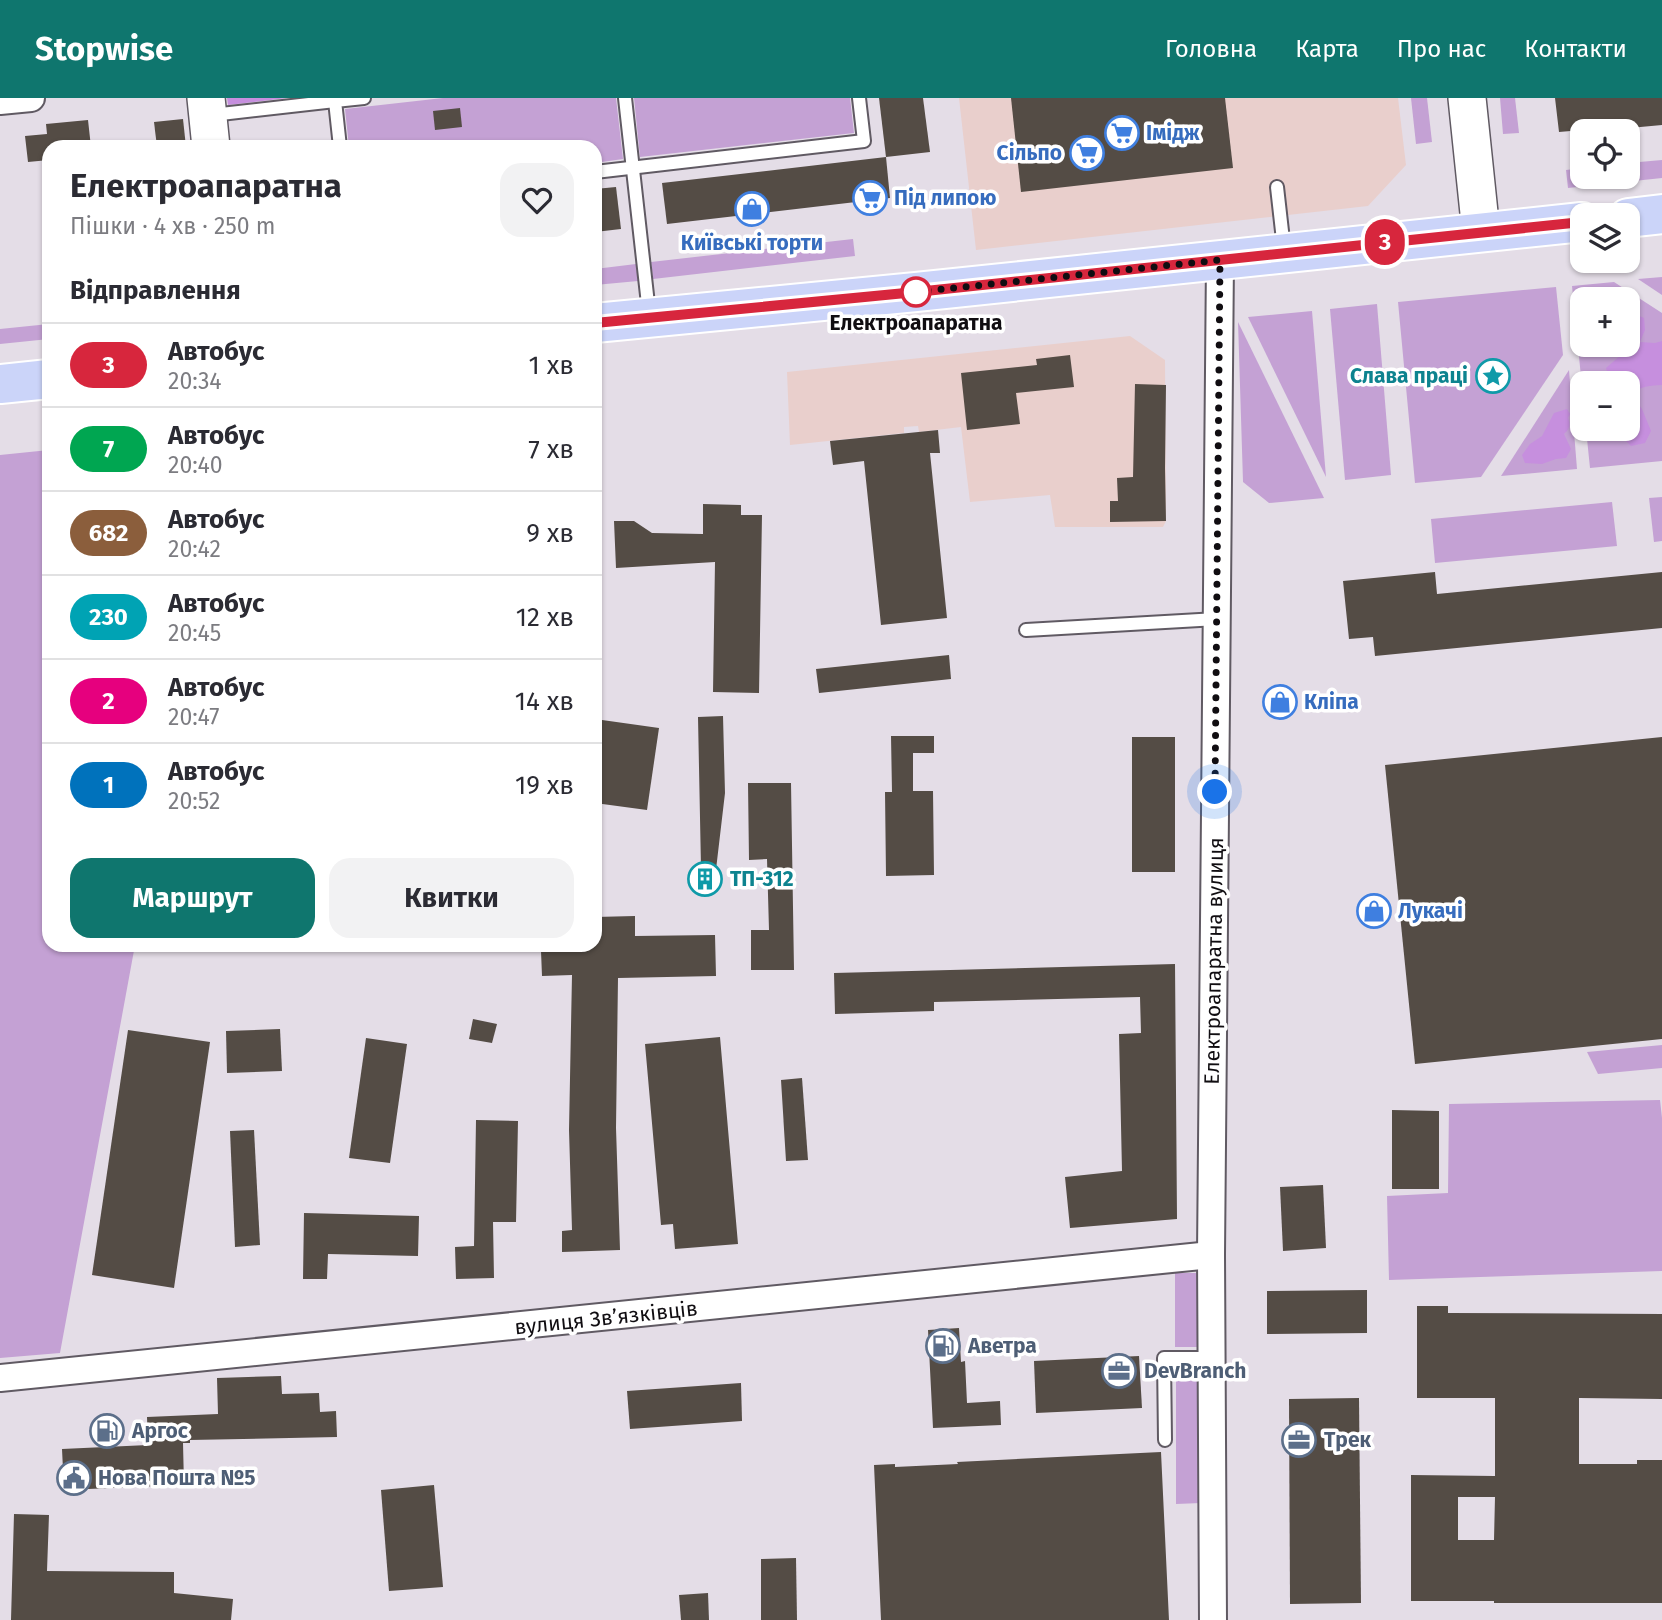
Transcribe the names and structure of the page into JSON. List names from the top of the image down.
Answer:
{
  "streets": {
    "street": ["Електроапаратна вулиця", "вулиця Звʼязківців"]
  },
  "crossings": [
    ["Електроапаратна вулиця", "вулиця Звʼязківців"]
  ],
  "places": {
    "supermarket": ["Імідж", "Сільпо", "Під липою"],
    "shop": ["Київські торти", "Кліпа", "Лукачі"],
    "other": ["Електроапаратна"],
    "place": ["Слава праці"],
    "building": ["ТП-312"],
    "fuel station": ["Аветра", "Аргос"],
    "office": ["DevBranch", "Трек"],
    "public building": ["Нова Пошта №5"]
  },
  "lines": ["bus line 3"],
  "page": {
    "header": "Stopwise",
    "nav": [
      "Головна",
      "Карта",
      "Про нас",
      "Контакти"
    ],
    "on_map": "3",
    "map_buttons": ["+", "−"],
    "heading": [
      ["Електроапаратна", "Пішки · 4 хв · 250 m"],
      "Відправлення"
    ],
    "list": [
      {
        "mark": "3",
        "name": "Автобус",
        "note": "20:34",
        "value": "1 хв"
      },
      {
        "mark": "7",
        "name": "Автобус",
        "note": "20:40",
        "value": "7 хв"
      },
      {
        "mark": "682",
        "name": "Автобус",
        "note": "20:42",
        "value": "9 хв"
      },
      {
        "mark": "230",
        "name": "Автобус",
        "note": "20:45",
        "value": "12 хв"
      },
      {
        "mark": "2",
        "name": "Автобус",
        "note": "20:47",
        "value": "14 хв"
      },
      {
        "mark": "1",
        "name": "Автобус",
        "note": "20:52",
        "value": "19 хв"
      }
    ],
    "buttons": ["Маршрут", "Квитки"]
  }
}
